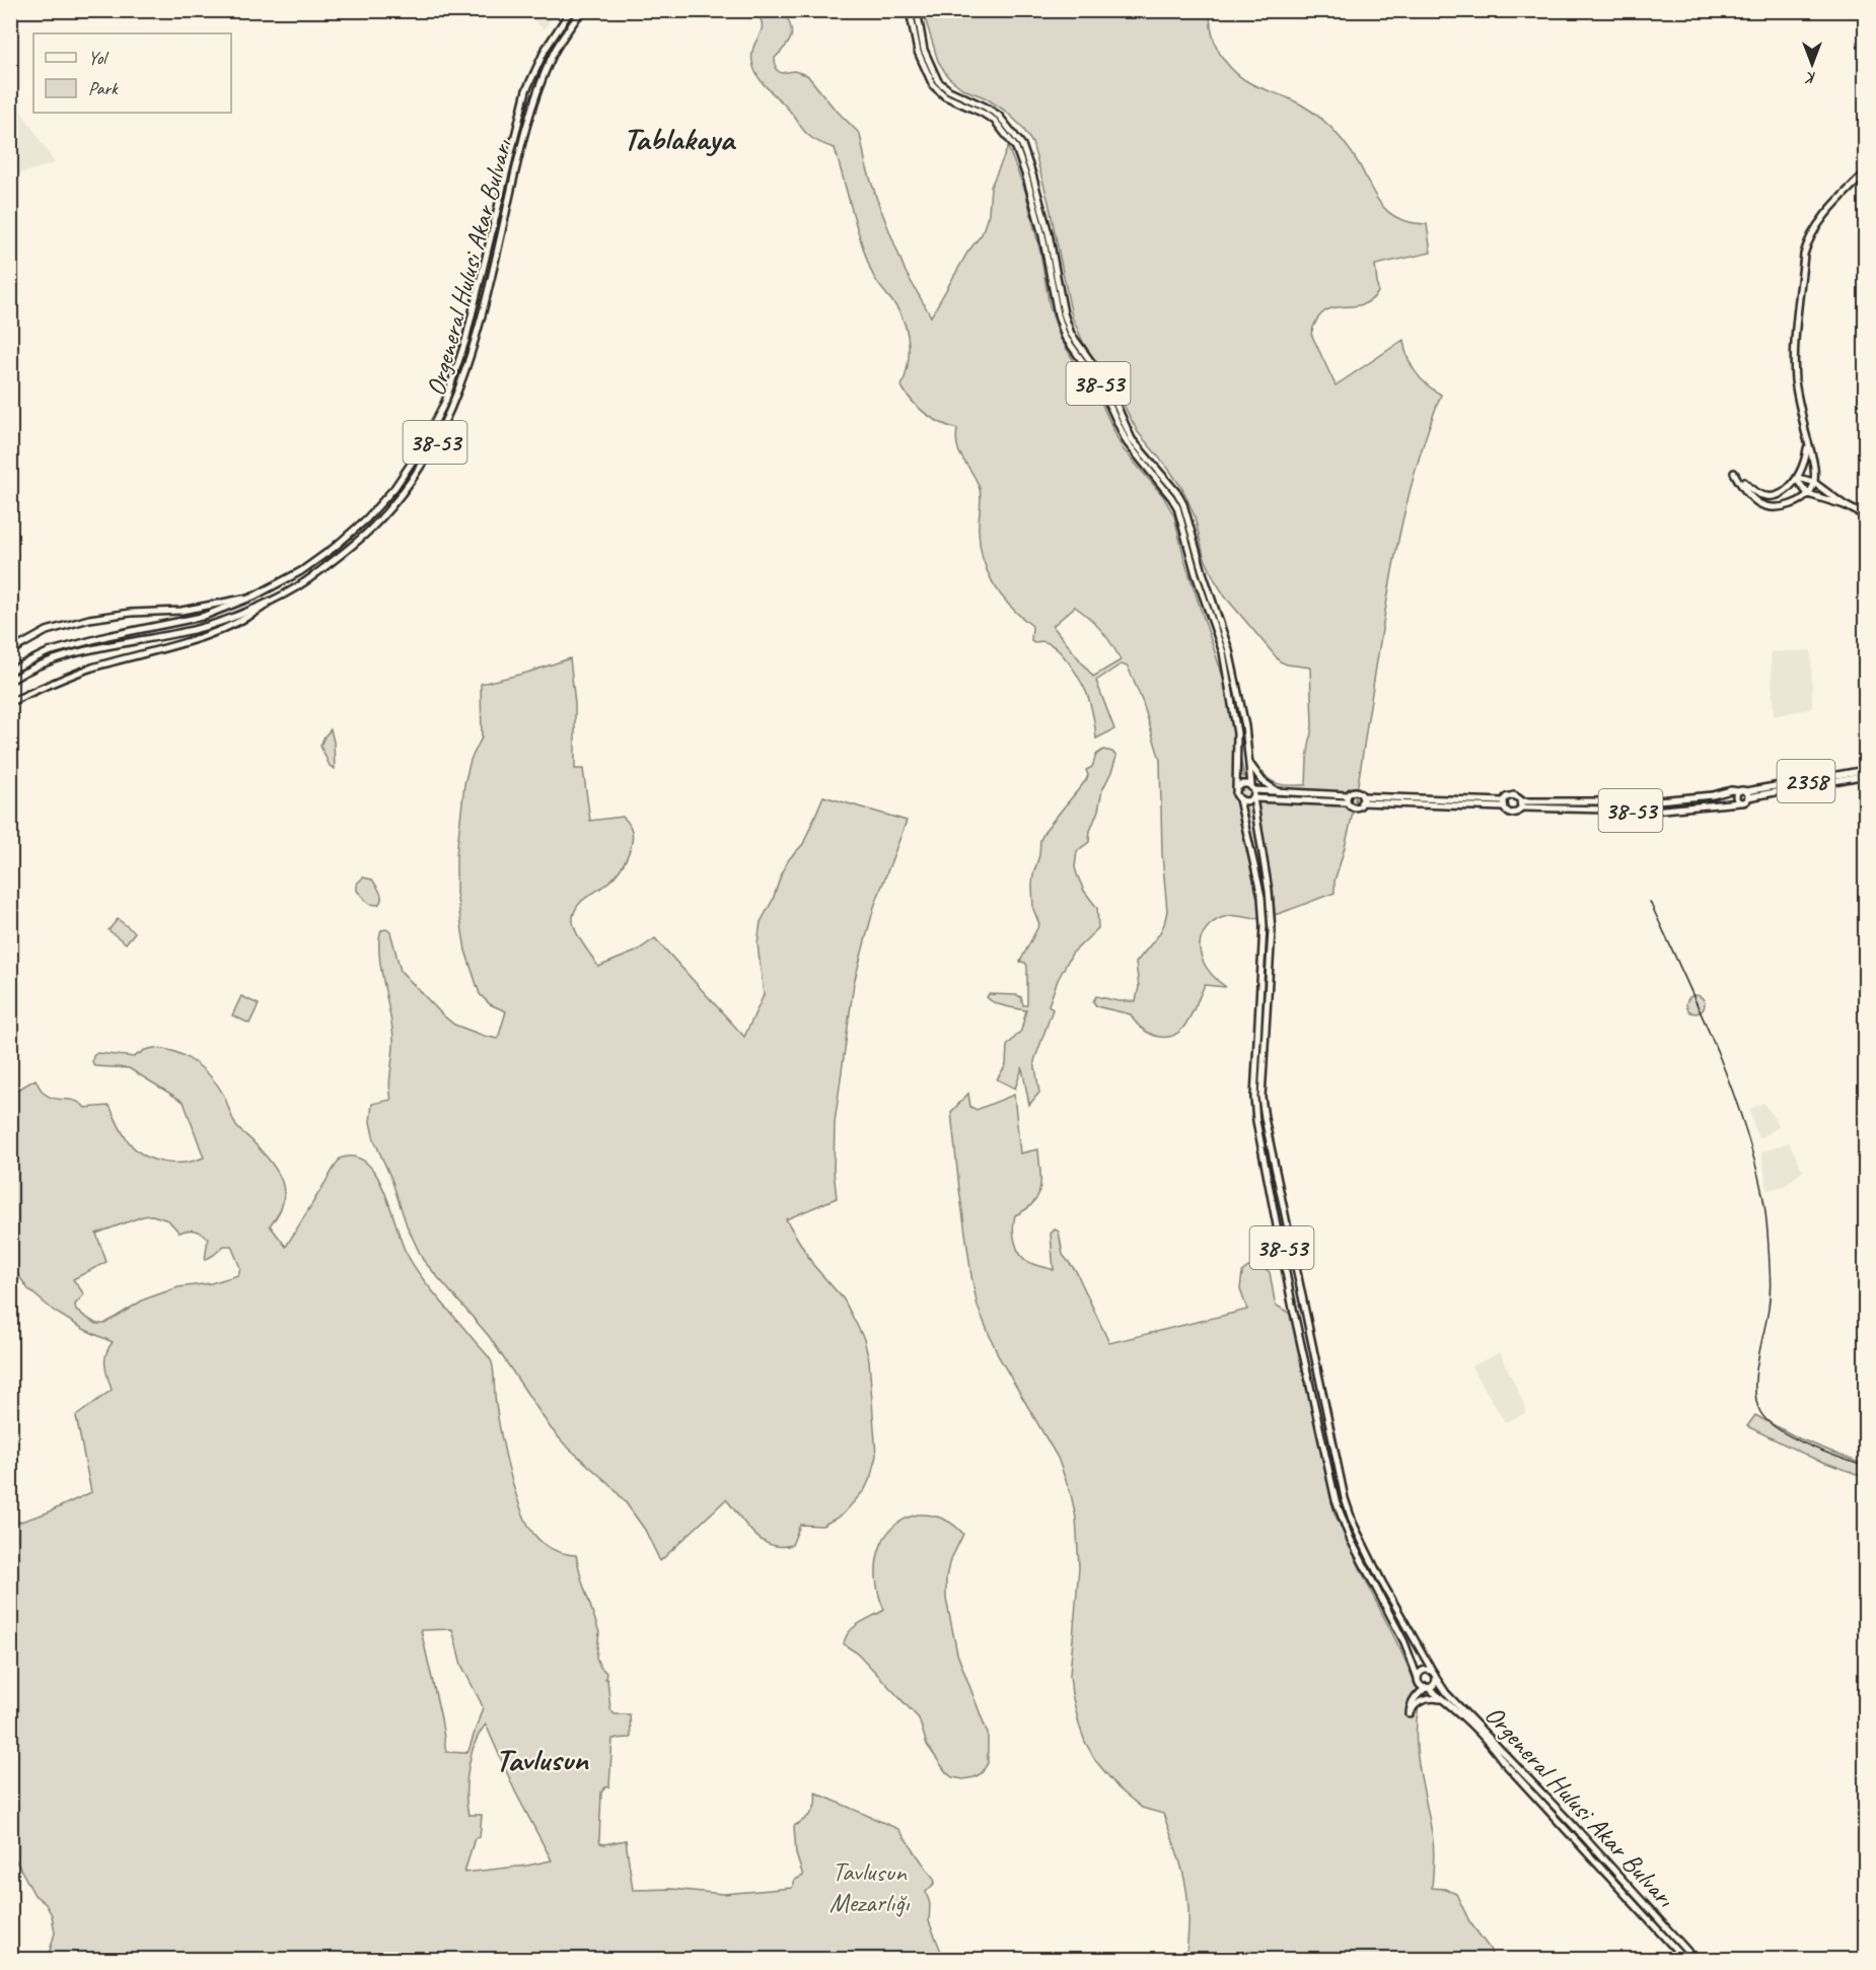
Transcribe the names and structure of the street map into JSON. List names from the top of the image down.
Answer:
{
  "streets": {
    "main road": ["Orgeneral Hulusi Akar Bulvarı", "38-53", "2358"]
  },
  "crossings": [
    ["Orgeneral Hulusi Akar Bulvarı", "38-53"],
    ["38-53", "2358"]
  ],
  "districts": ["Tablakaya", "Tavlusun"],
  "parks": ["Tavlusun Mezarlığı"],
  "legend": ["Yol", "Park"],
  "north": "bottom"
}
